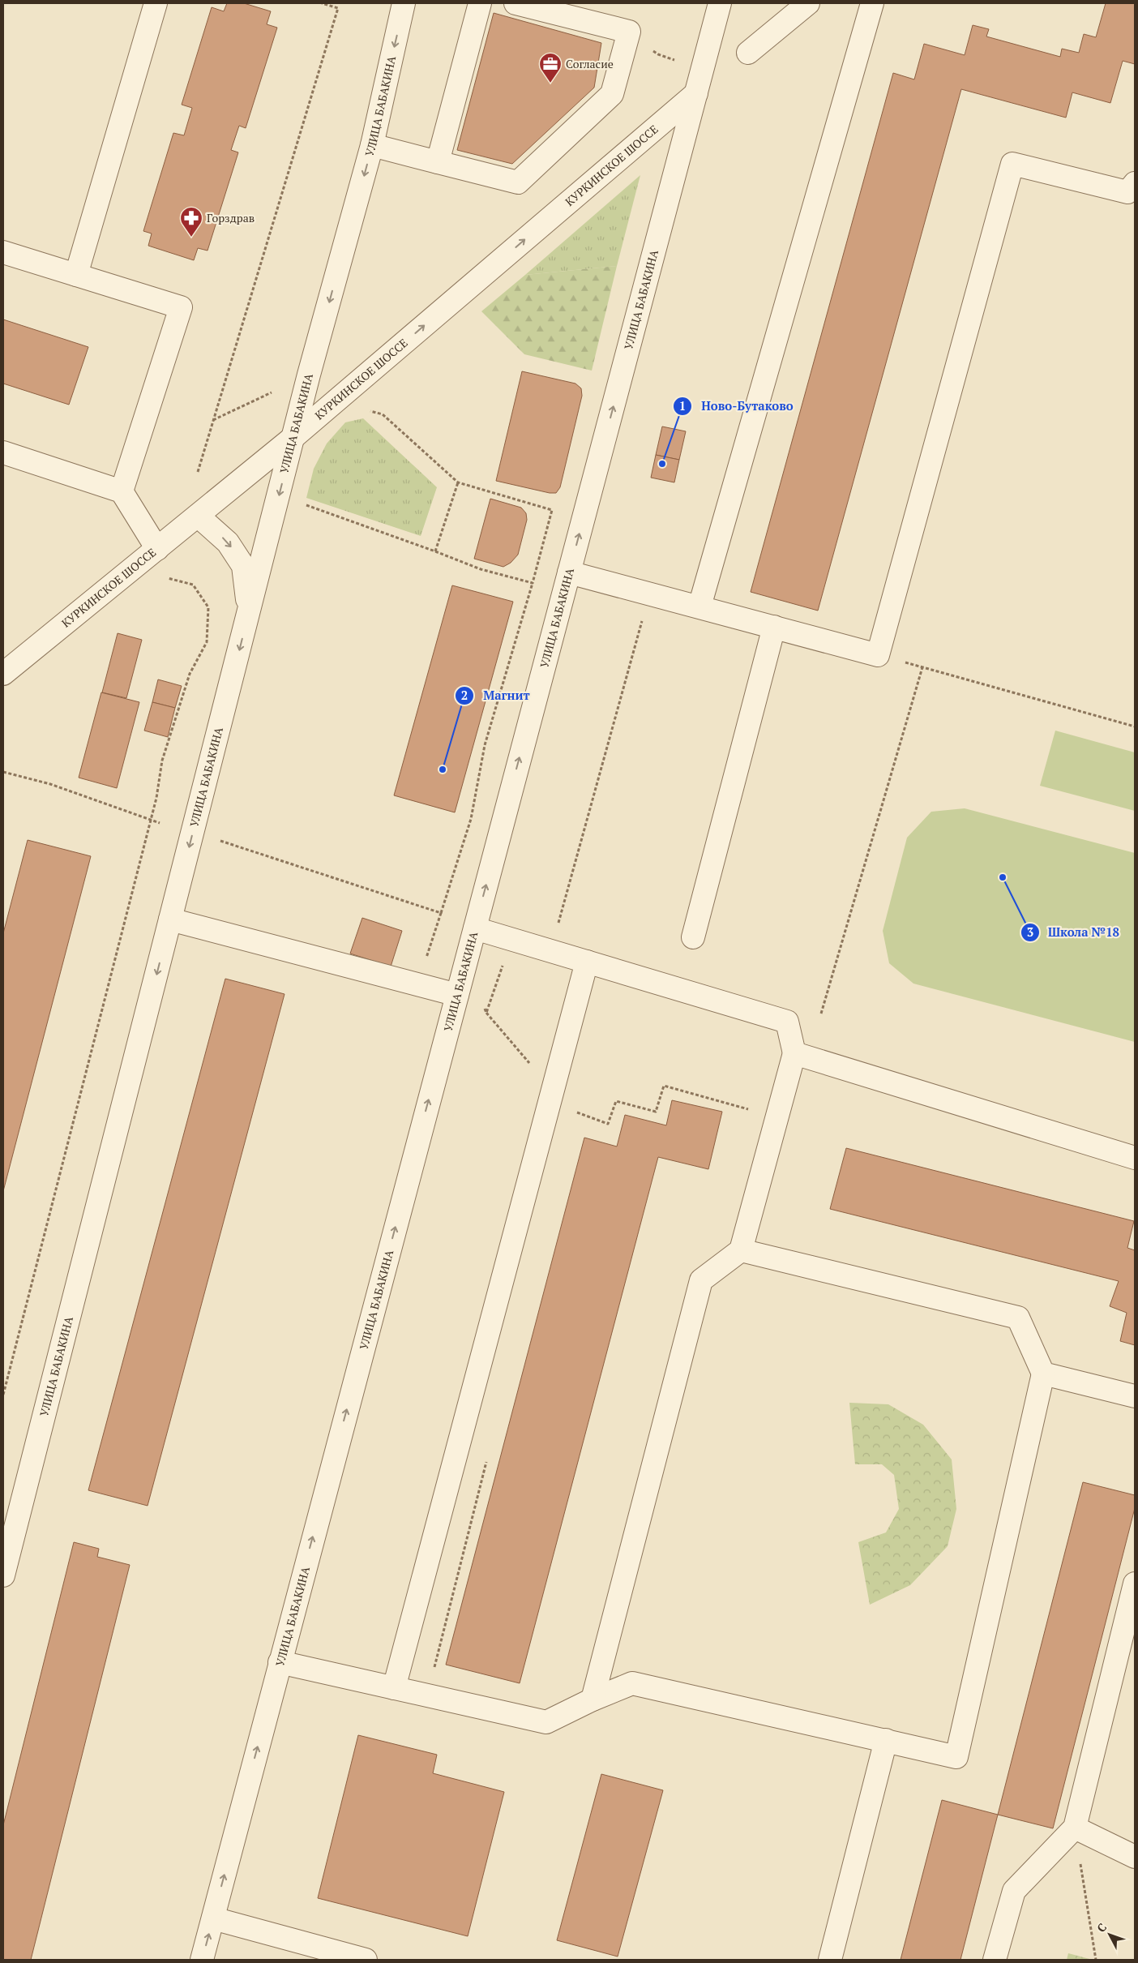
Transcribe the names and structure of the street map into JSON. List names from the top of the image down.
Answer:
{
  "streets": {
    "street": ["УЛИЦА БАБАКИНА", "КУРКИНСКОЕ ШОССЕ"]
  },
  "crossings": [
    ["УЛИЦА БАБАКИНА", "КУРКИНСКОЕ ШОССЕ"]
  ],
  "one_way": ["КУРКИНСКОЕ ШОССЕ"],
  "places": {
    "office": ["Согласие"],
    "pharmacy": ["Горздрав"],
    "other": ["Ново-Бутаково", "Магнит", "Школа №18"]
  },
  "north": "top left"
}
